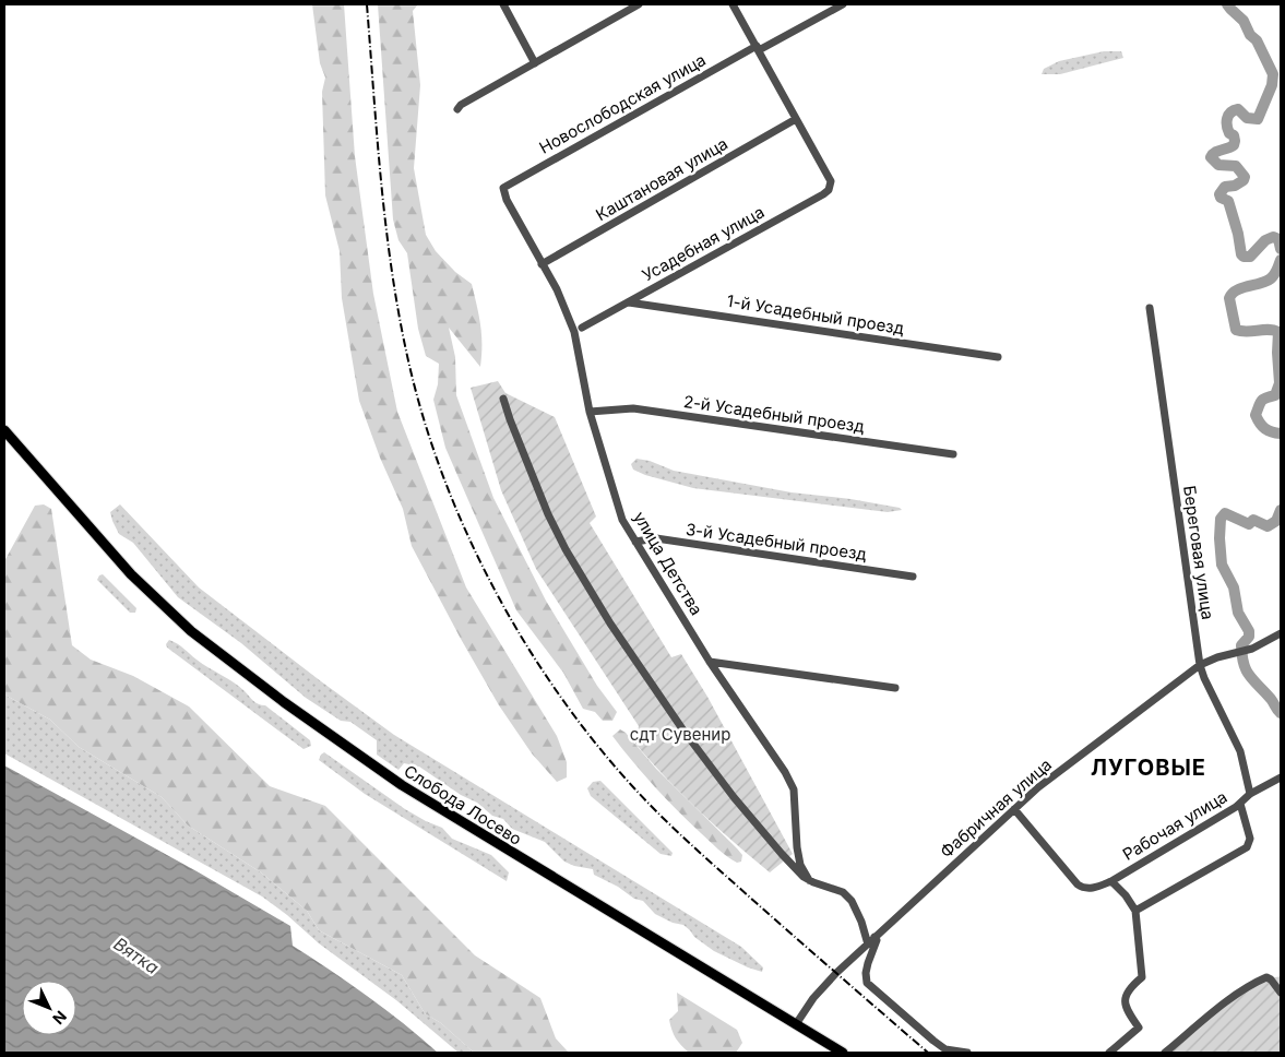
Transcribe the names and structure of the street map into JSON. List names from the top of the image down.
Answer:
{
  "streets": {
    "main road": ["Слобода Лосево"],
    "street": [
      "Новослободская улица",
      "Каштановая улица",
      "Усадебная улица",
      "1-й Усадебный проезд",
      "2-й Усадебный проезд",
      "3-й Усадебный проезд",
      "Береговая улица",
      "улица Детства",
      "Фабричная улица",
      "Рабочая улица"
    ]
  },
  "crossings": [
    ["Новослободская улица", "улица Детства"],
    ["Каштановая улица", "Усадебная улица"],
    ["Каштановая улица", "улица Детства"],
    ["Усадебная улица", "1-й Усадебный проезд"],
    ["2-й Усадебный проезд", "улица Детства"],
    ["3-й Усадебный проезд", "улица Детства"],
    ["Береговая улица", "Фабричная улица"],
    ["Береговая улица", "Рабочая улица"],
    ["Слобода Лосево", "Фабричная улица"],
    ["Фабричная улица", "Рабочая улица"]
  ],
  "districts": ["ЛУГОВЫЕ"],
  "water": ["Вятка"],
  "parks": ["сдт Сувенир"],
  "north": "bottom right"
}
